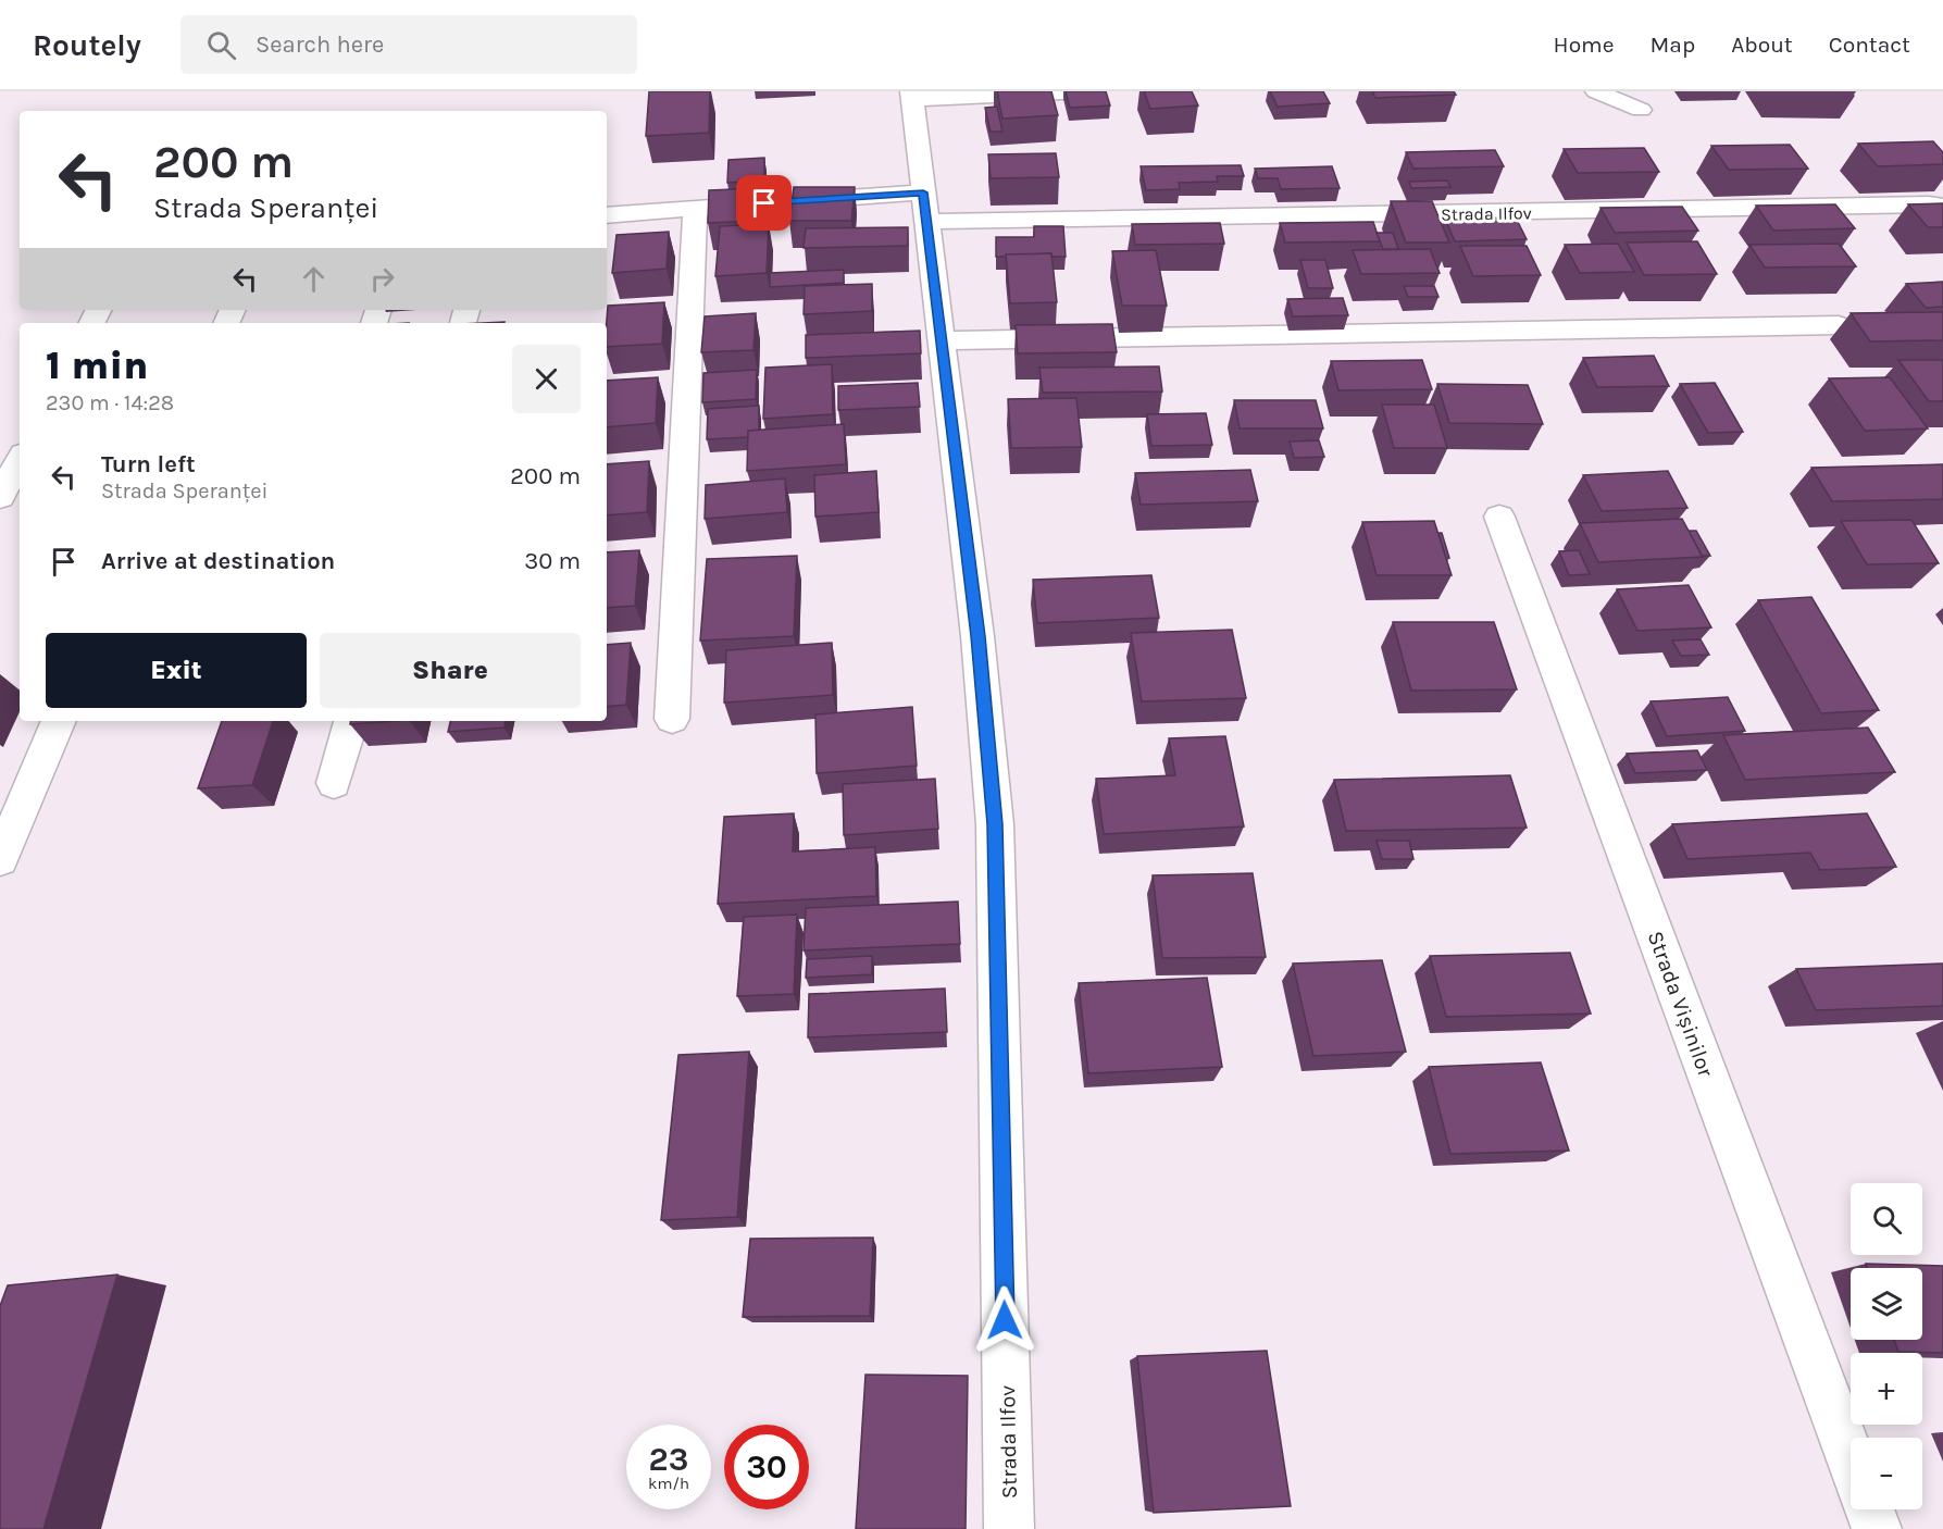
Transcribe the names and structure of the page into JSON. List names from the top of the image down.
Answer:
{
  "streets": {
    "street": ["Strada Ilfov", "Strada Vișinilor"]
  },
  "page": {
    "header": "Routely",
    "search": "Search here",
    "nav": [
      "Home",
      "Map",
      "About",
      "Contact"
    ],
    "turn": ["200 m", "Strada Speranței"],
    "heading": ["1 min", "230 m · 14:28"],
    "list": [
      {
        "name": "Turn left",
        "note": "Strada Speranței",
        "value": "200 m"
      },
      {
        "name": "Arrive at destination",
        "value": "30 m"
      }
    ],
    "buttons": ["Exit", "Share"],
    "map_buttons": ["+", "−"],
    "speed": "23 km/h",
    "limit": "30"
  }
}
